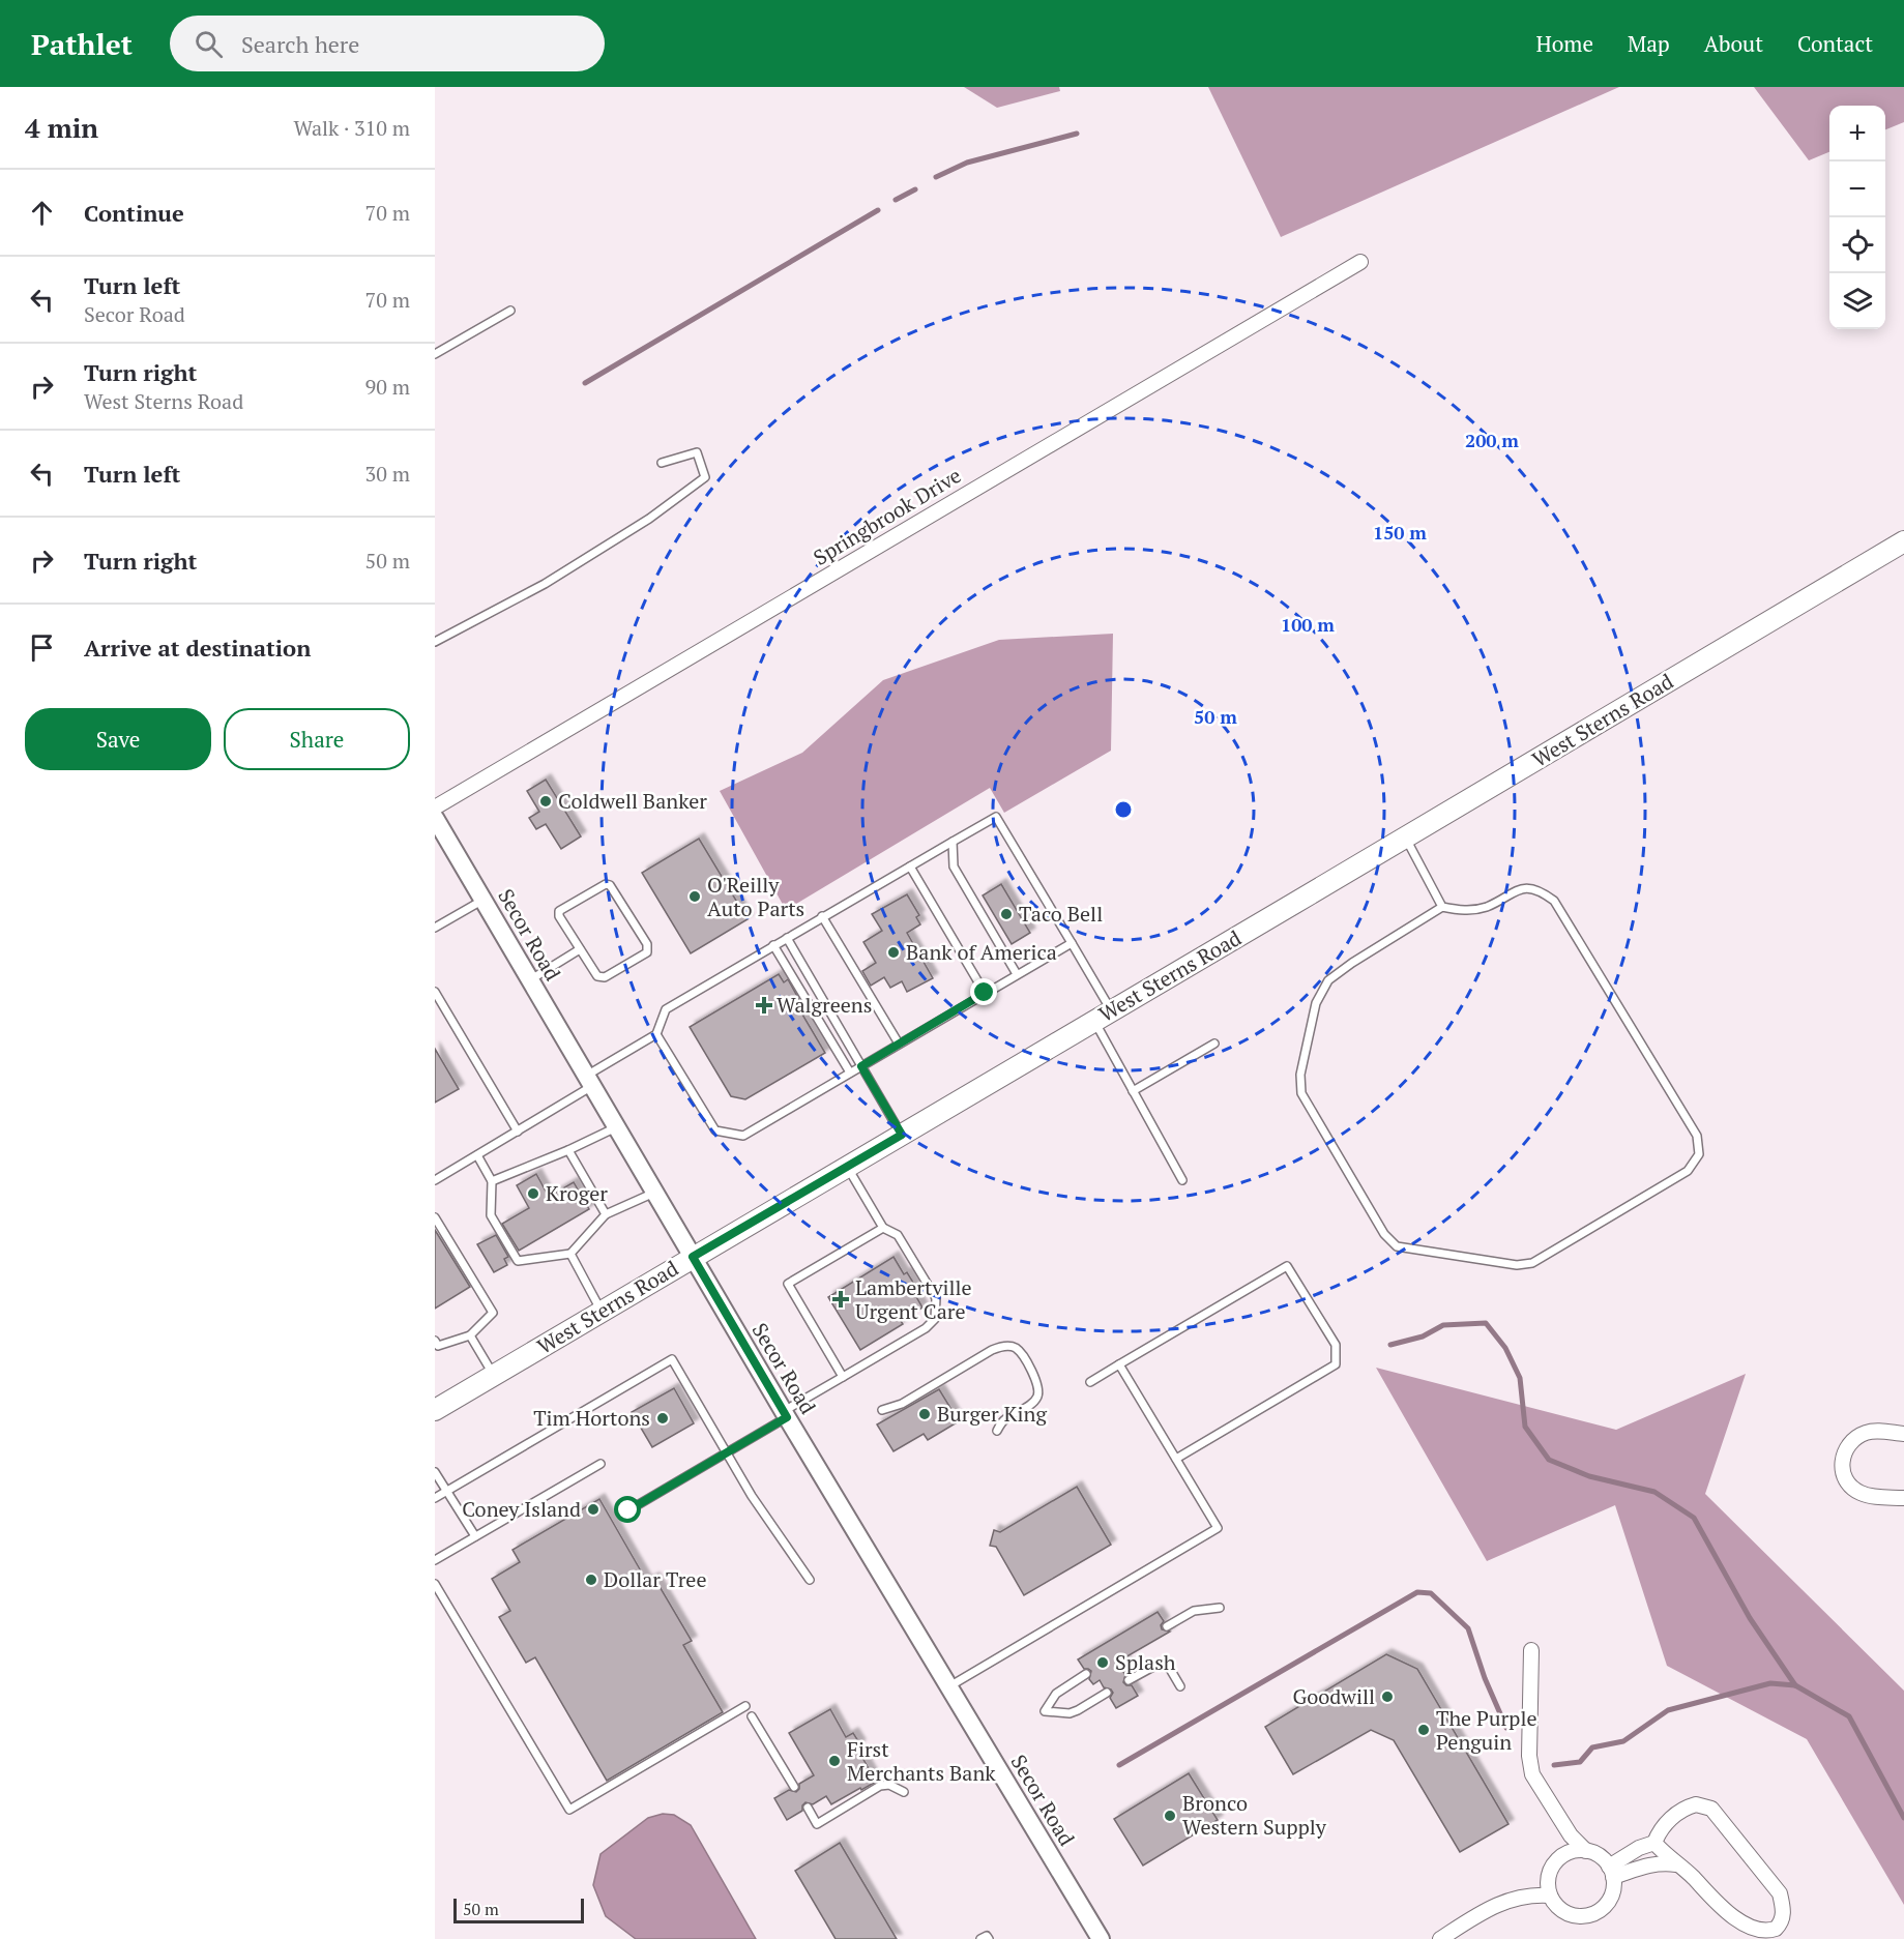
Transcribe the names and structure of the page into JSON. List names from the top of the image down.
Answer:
{
  "streets": {
    "main road": ["West Sterns Road"],
    "street": ["Springbrook Drive", "Secor Road"]
  },
  "crossings": [
    ["West Sterns Road", "Secor Road"]
  ],
  "places": {
    "other": [
      "Coldwell Banker",
      "O'Reilly Auto Parts",
      "Taco Bell",
      "Bank of America",
      "Kroger",
      "Burger King",
      "Tim Hortons",
      "Coney Island",
      "Dollar Tree",
      "Splash",
      "Goodwill",
      "The Purple Penguin",
      "First Merchants Bank",
      "Bronco Western Supply"
    ],
    "health": ["Walgreens", "Lambertville Urgent Care"]
  },
  "scale_bar": "50 m",
  "page": {
    "header": "Pathlet",
    "search": "Search here",
    "nav": [
      "Home",
      "Map",
      "About",
      "Contact"
    ],
    "heading": ["4 min", "Walk · 310 m"],
    "map_buttons": ["+", "−"],
    "list": [
      ["Continue", "70 m"],
      ["Turn left", "Secor Road", "70 m"],
      ["Turn right", "West Sterns Road", "90 m"],
      ["Turn left", "30 m"],
      ["Turn right", "50 m"],
      "Arrive at destination"
    ],
    "buttons": ["Save", "Share"],
    "scale": "50 m"
  },
  "rings": [
    "200 m",
    "150 m",
    "100 m",
    "50 m"
  ]
}
